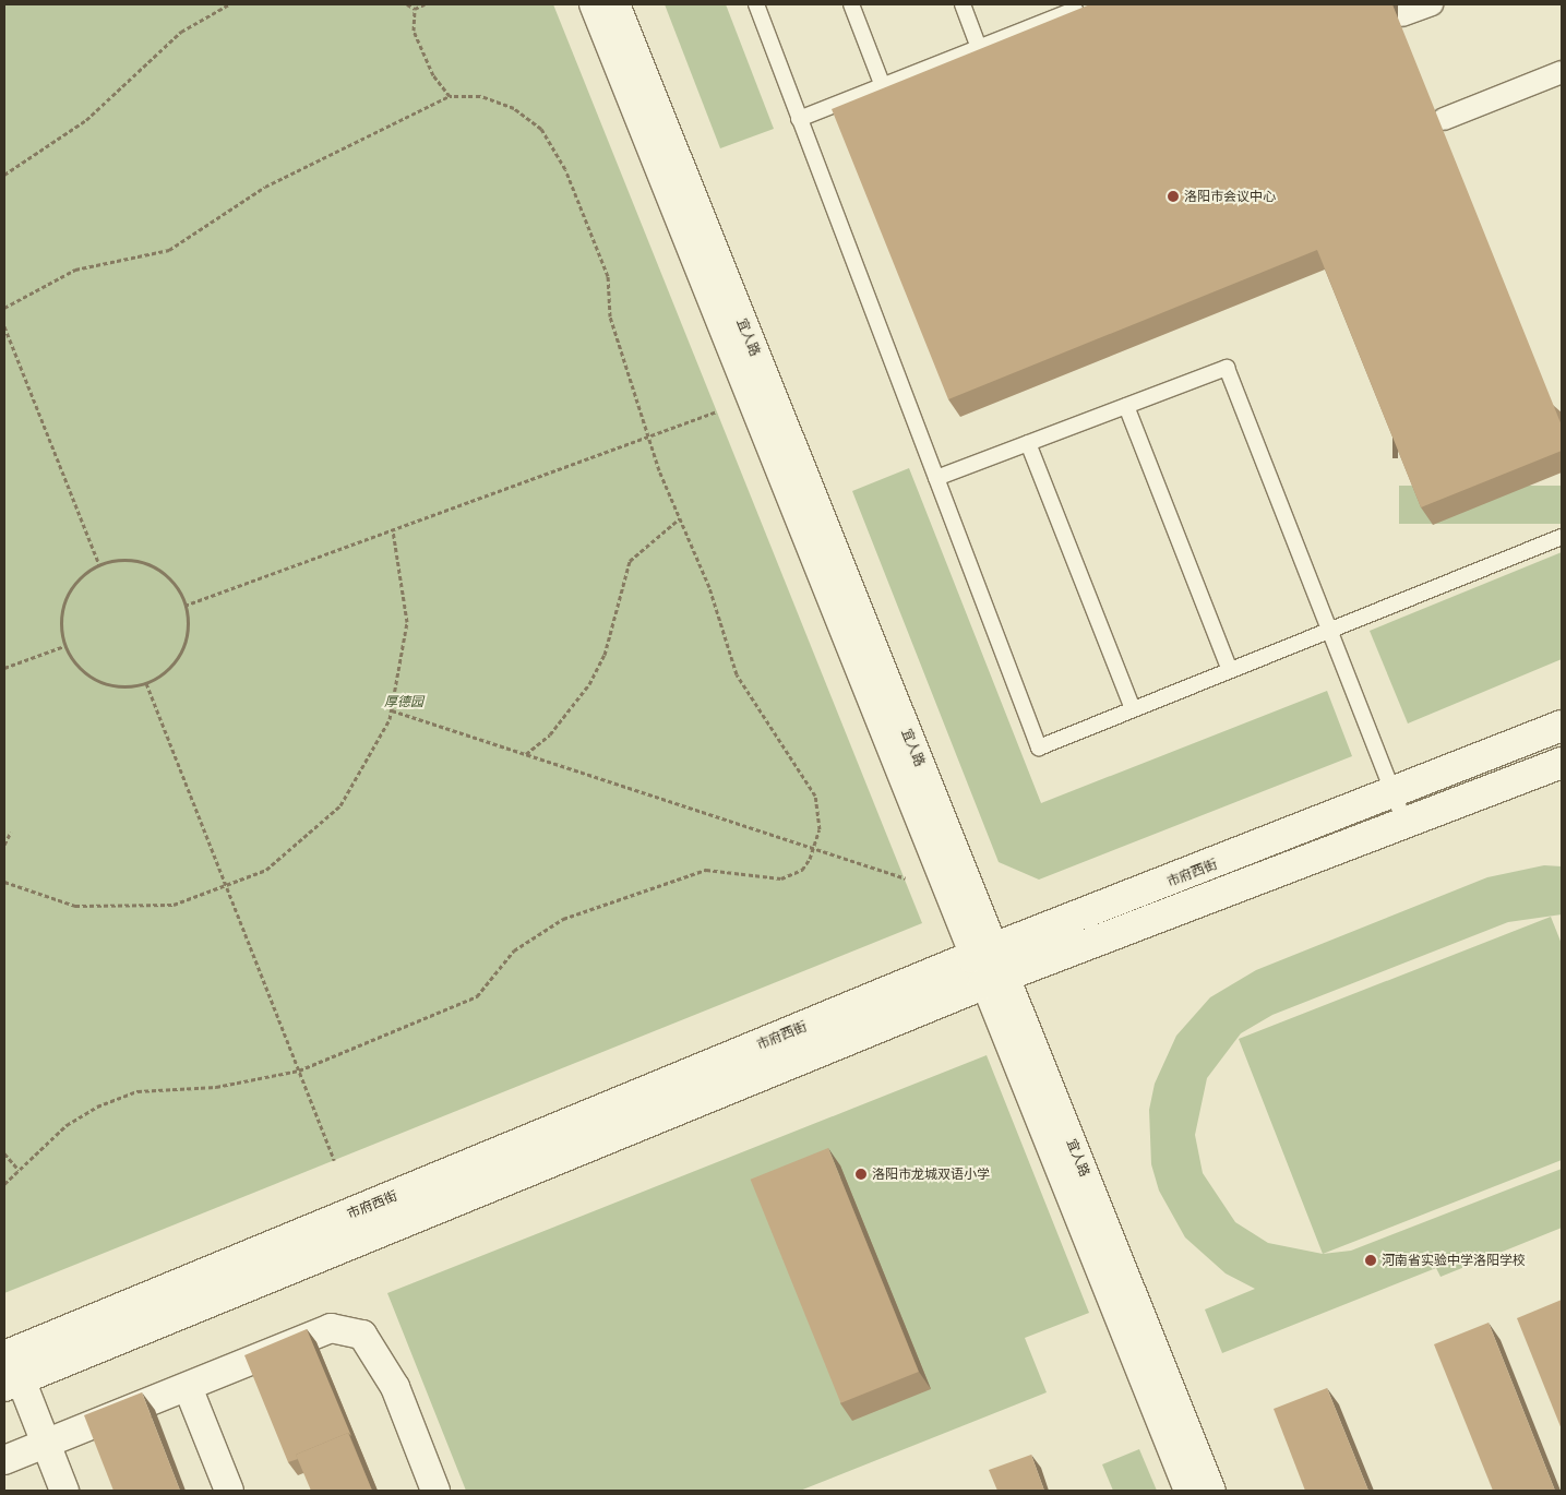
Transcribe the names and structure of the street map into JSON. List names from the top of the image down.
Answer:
{
  "streets": {
    "street": ["宜人路", "市府西街"]
  },
  "crossings": [
    ["宜人路", "市府西街"]
  ],
  "parks": ["厚德园"],
  "places": ["洛阳市会议中心", "洛阳市龙城双语小学", "河南省实验中学洛阳学校"]
}
